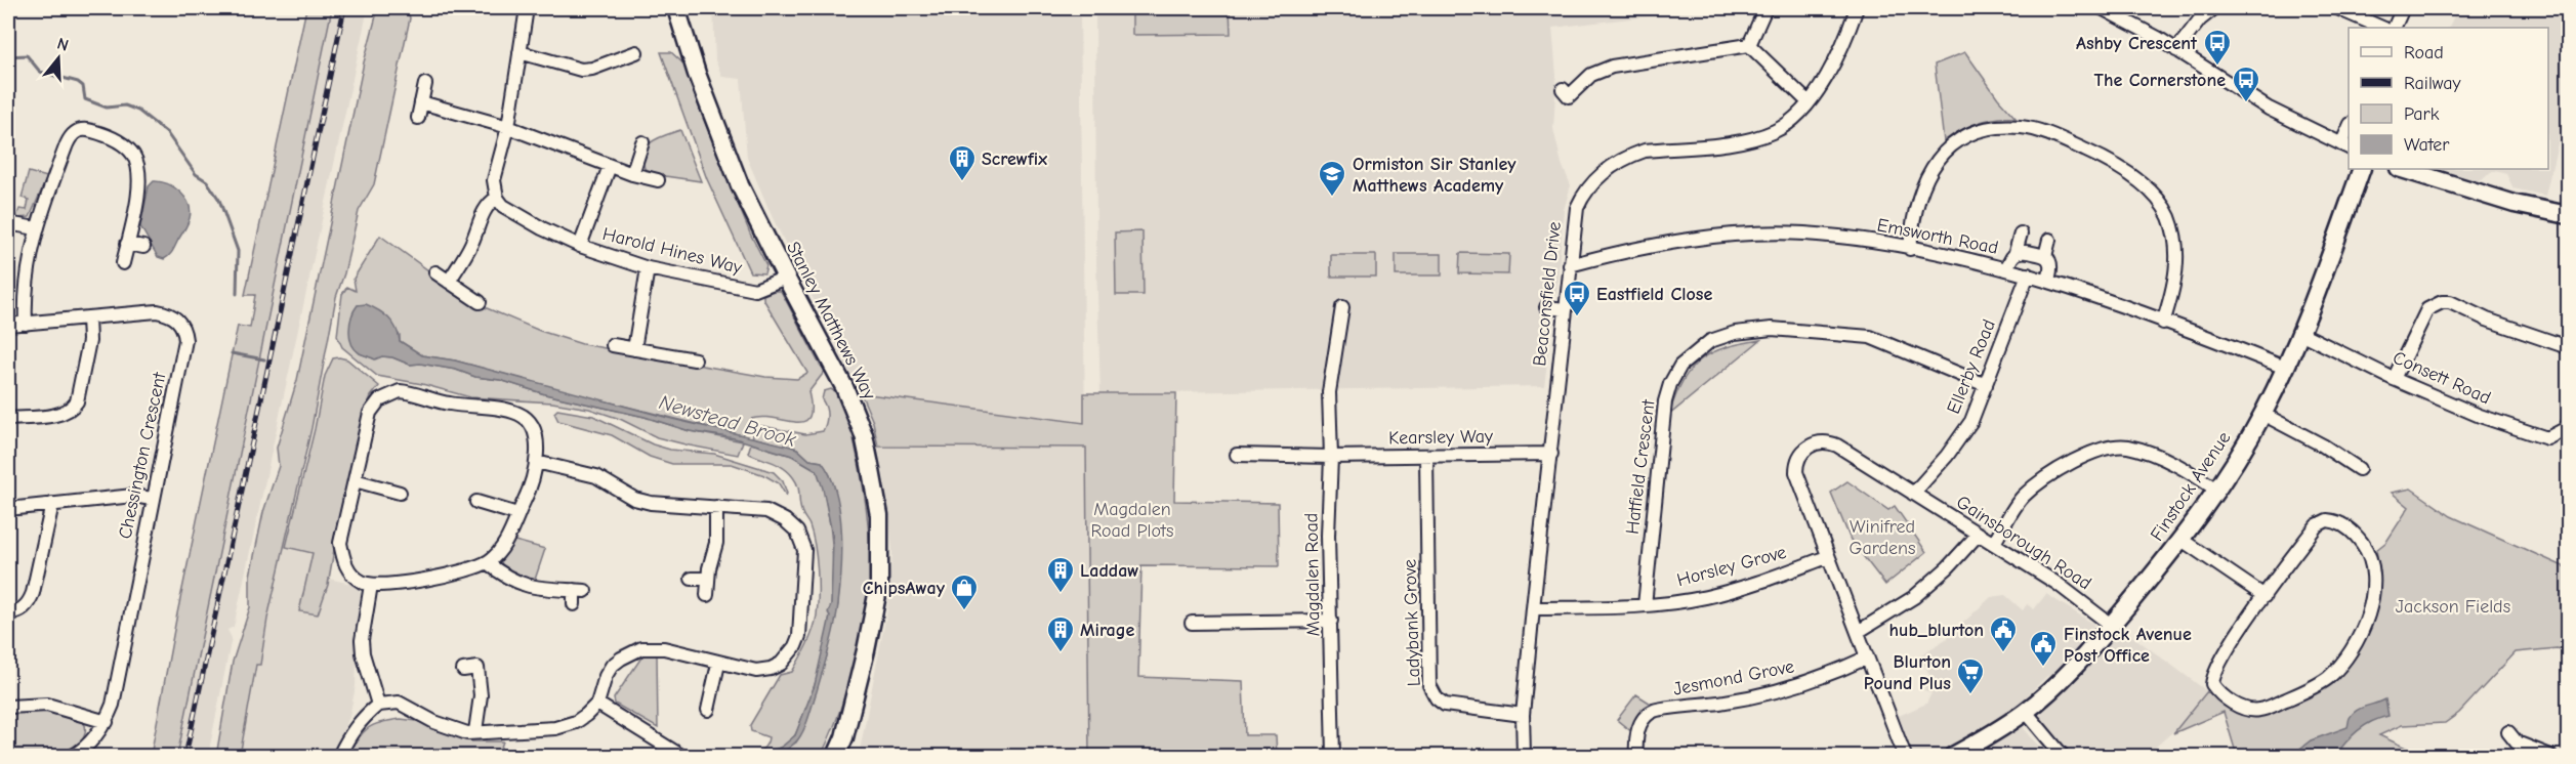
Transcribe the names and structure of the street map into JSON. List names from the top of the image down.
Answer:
{
  "streets": {
    "street": [
      "Emsworth Road",
      "Harold Hines Way",
      "Beaconsfield Drive",
      "Stanley Matthews Way",
      "Ellerby Road",
      "Consett Road",
      "Kearsley Way",
      "Chessington Crescent",
      "Hatfield Crescent",
      "Finstock Avenue",
      "Gainsborough Road",
      "Horsley Grove",
      "Magdalen Road",
      "Ladybank Grove",
      "Jesmond Grove"
    ]
  },
  "crossings": [
    ["Emsworth Road", "Beaconsfield Drive"],
    ["Emsworth Road", "Ellerby Road"],
    ["Emsworth Road", "Finstock Avenue"],
    ["Harold Hines Way", "Stanley Matthews Way"],
    ["Beaconsfield Drive", "Kearsley Way"],
    ["Beaconsfield Drive", "Horsley Grove"],
    ["Beaconsfield Drive", "Ladybank Grove"],
    ["Ellerby Road", "Hatfield Crescent"],
    ["Ellerby Road", "Gainsborough Road"],
    ["Consett Road", "Finstock Avenue"],
    ["Kearsley Way", "Magdalen Road"],
    ["Kearsley Way", "Ladybank Grove"],
    ["Hatfield Crescent", "Horsley Grove"],
    ["Finstock Avenue", "Gainsborough Road"],
    ["Gainsborough Road", "Horsley Grove"]
  ],
  "water": ["Newstead Brook"],
  "parks": ["Magdalen Road Plots", "Winifred Gardens", "Jackson Fields"],
  "places": {
    "bus stop": ["Ashby Crescent", "The Cornerstone", "Eastfield Close"],
    "building": ["Screwfix", "Laddaw", "Mirage"],
    "school or university": ["Ormiston Sir Stanley Matthews Academy"],
    "shop": ["ChipsAway"],
    "public building": ["hub_blurton", "Finstock Avenue Post Office"],
    "supermarket": ["Blurton Pound Plus"]
  },
  "legend": [
    "Road",
    "Railway",
    "Park",
    "Water"
  ],
  "north": "top"
}
